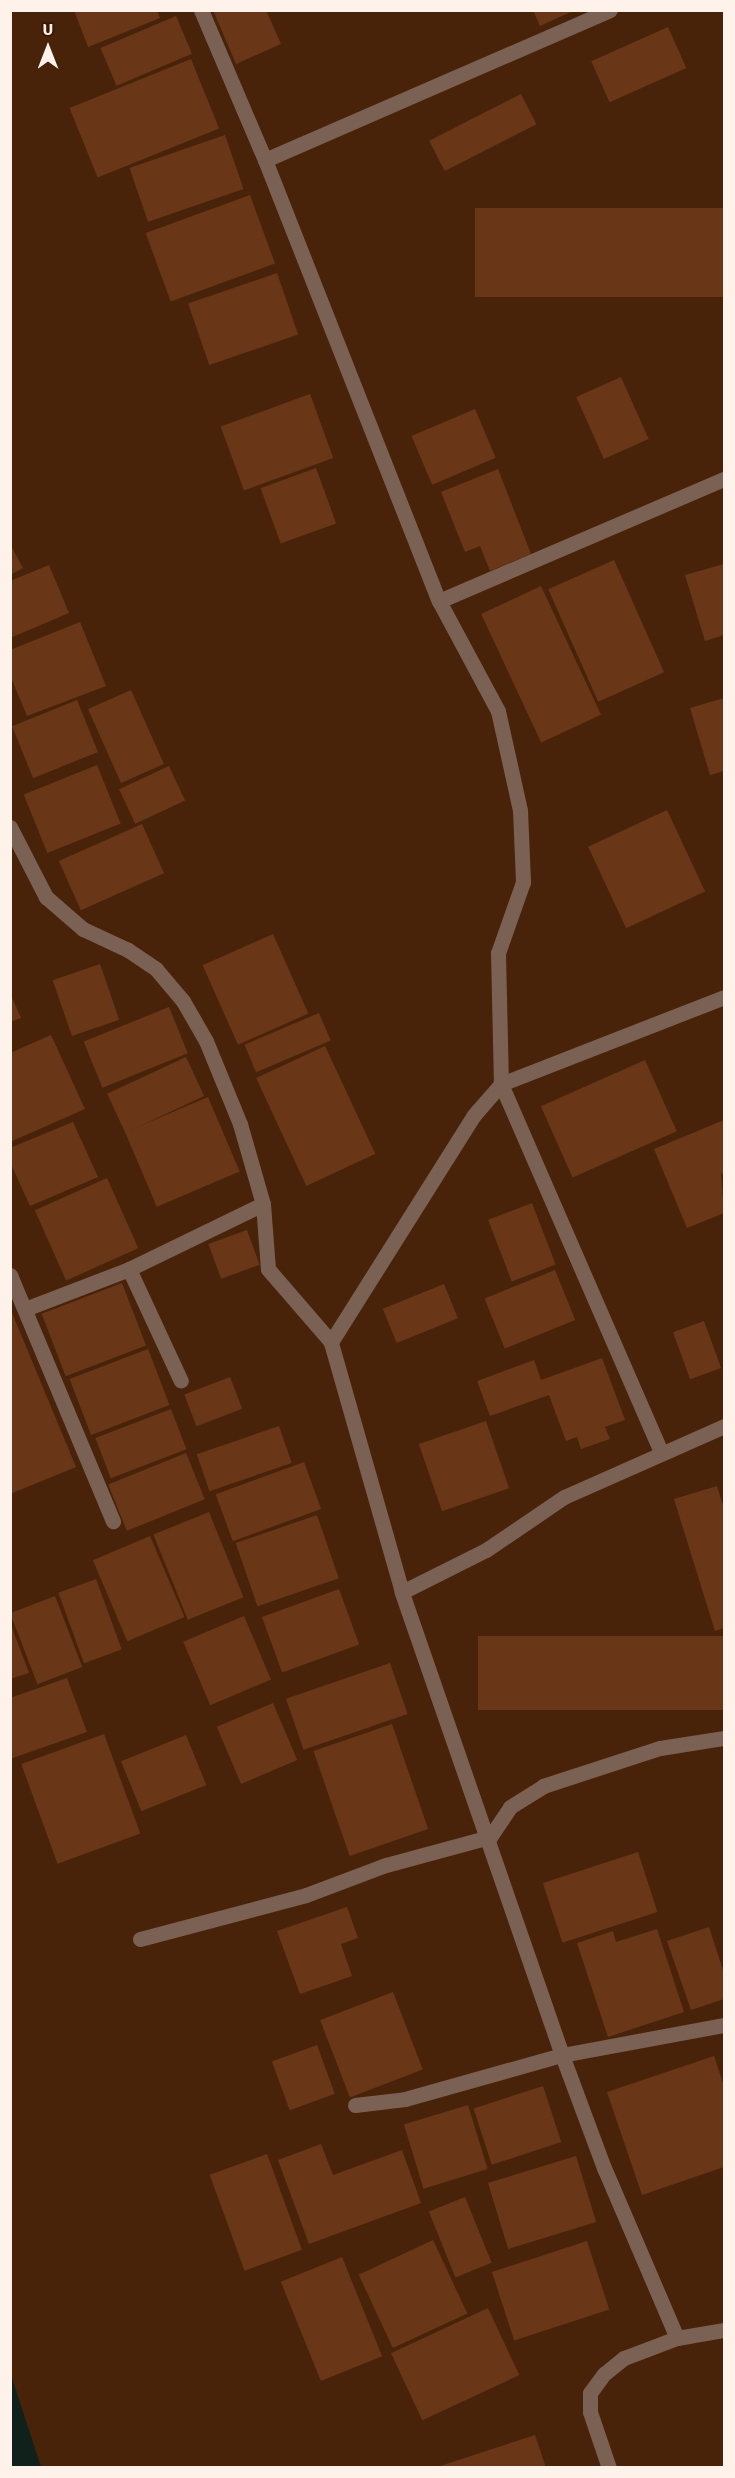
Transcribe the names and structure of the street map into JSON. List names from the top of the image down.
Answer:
{
  "north": "top"
}
